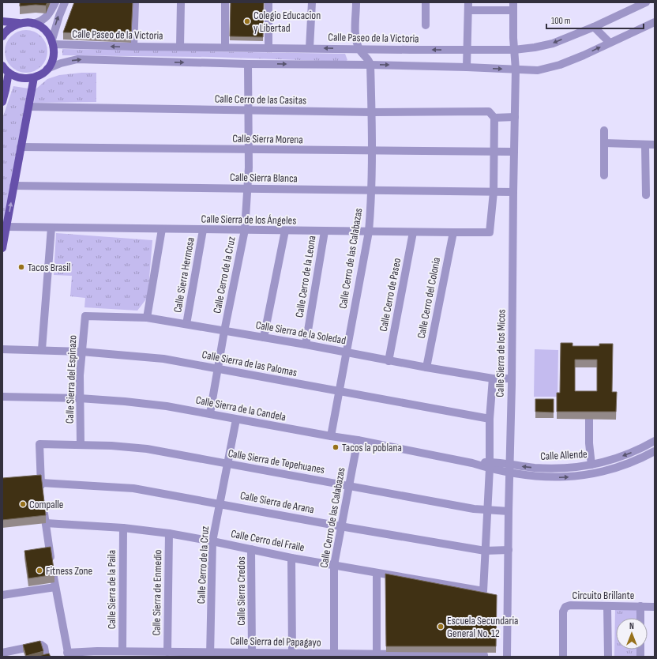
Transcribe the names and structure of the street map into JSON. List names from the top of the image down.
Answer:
{
  "streets": {
    "street": [
      "Calle Paseo de la Victoria",
      "Calle Cerro de las Casitas",
      "Calle Sierra Morena",
      "Calle Sierra Blanca",
      "Calle Sierra de los Ángeles",
      "Calle Cerro de las Calabazas",
      "Calle Sierra Hermosa",
      "Calle Cerro de la Cruz",
      "Calle Cerro de la Leona",
      "Calle Cerro de Paseo",
      "Calle Cerro del Colonia",
      "Calle Sierra de la Soledad",
      "Calle Sierra de los Micos",
      "Calle Sierra de las Palomas",
      "Calle Sierra del Espinazo",
      "Calle Sierra de la Candela",
      "Calle Allende",
      "Calle Sierra de Tepehuanes",
      "Calle Sierra de Arana",
      "Calle Cerro del Fraile",
      "Calle Sierra de la Paila",
      "Calle Sierra Credos",
      "Calle Sierra de Enmedio",
      "Circuito Brillante",
      "Calle Sierra del Papagayo"
    ]
  },
  "crossings": [
    ["Calle Paseo de la Victoria", "Calle Sierra de los Micos"],
    ["Calle Cerro de las Casitas", "Calle Cerro de las Calabazas"],
    ["Calle Cerro de las Casitas", "Calle Cerro de la Cruz"],
    ["Calle Cerro de las Casitas", "Calle Sierra de los Micos"],
    ["Calle Sierra Morena", "Calle Cerro de las Calabazas"],
    ["Calle Sierra Morena", "Calle Cerro de la Cruz"],
    ["Calle Sierra Morena", "Calle Sierra de los Micos"],
    ["Calle Sierra Blanca", "Calle Sierra de los Ángeles"],
    ["Calle Sierra Blanca", "Calle Cerro de las Calabazas"],
    ["Calle Sierra Blanca", "Calle Cerro de la Cruz"],
    ["Calle Sierra Blanca", "Calle Sierra de los Micos"],
    ["Calle Sierra de los Ángeles", "Calle Cerro de las Calabazas"],
    ["Calle Sierra de los Ángeles", "Calle Sierra Hermosa"],
    ["Calle Sierra de los Ángeles", "Calle Cerro de la Cruz"],
    ["Calle Sierra de los Ángeles", "Calle Cerro de la Leona"],
    ["Calle Sierra de los Ángeles", "Calle Cerro de Paseo"],
    ["Calle Sierra de los Ángeles", "Calle Cerro del Colonia"],
    ["Calle Cerro de las Calabazas", "Calle Sierra de la Soledad"],
    ["Calle Cerro de las Calabazas", "Calle Sierra de las Palomas"],
    ["Calle Cerro de las Calabazas", "Calle Sierra de la Candela"],
    ["Calle Cerro de las Calabazas", "Calle Sierra de Tepehuanes"],
    ["Calle Cerro de las Calabazas", "Calle Sierra de Arana"],
    ["Calle Cerro de las Calabazas", "Calle Cerro del Fraile"],
    ["Calle Cerro de las Calabazas", "Calle Sierra del Papagayo"],
    ["Calle Sierra Hermosa", "Calle Sierra de la Soledad"],
    ["Calle Cerro de la Cruz", "Calle Sierra de la Soledad"],
    ["Calle Cerro de la Cruz", "Calle Sierra de las Palomas"],
    ["Calle Cerro de la Cruz", "Calle Sierra de la Candela"],
    ["Calle Cerro de la Cruz", "Calle Sierra de Tepehuanes"],
    ["Calle Cerro de la Cruz", "Calle Sierra de Arana"],
    ["Calle Cerro de la Cruz", "Calle Cerro del Fraile"],
    ["Calle Cerro de la Cruz", "Calle Sierra del Papagayo"],
    ["Calle Cerro de la Leona", "Calle Sierra de la Soledad"],
    ["Calle Cerro de Paseo", "Calle Sierra de la Soledad"],
    ["Calle Cerro del Colonia", "Calle Sierra de la Soledad"],
    ["Calle Sierra de la Soledad", "Calle Sierra de los Micos"],
    ["Calle Sierra de la Soledad", "Calle Sierra del Espinazo"],
    ["Calle Sierra de los Micos", "Calle Allende"],
    ["Calle Sierra de los Micos", "Calle Sierra de Tepehuanes"],
    ["Calle Sierra de los Micos", "Calle Sierra de Arana"],
    ["Calle Sierra de las Palomas", "Calle Sierra del Espinazo"],
    ["Calle Sierra del Espinazo", "Calle Sierra de la Candela"],
    ["Calle Sierra del Espinazo", "Calle Sierra de Tepehuanes"],
    ["Calle Sierra de la Candela", "Calle Allende"],
    ["Calle Sierra de Tepehuanes", "Calle Sierra de Arana"],
    ["Calle Sierra de Arana", "Calle Cerro del Fraile"],
    ["Calle Cerro del Fraile", "Calle Sierra de la Paila"],
    ["Calle Cerro del Fraile", "Calle Sierra Credos"],
    ["Calle Cerro del Fraile", "Calle Sierra de Enmedio"],
    ["Calle Sierra de la Paila", "Calle Sierra del Papagayo"],
    ["Calle Sierra Credos", "Calle Sierra del Papagayo"],
    ["Calle Sierra de Enmedio", "Calle Sierra del Papagayo"]
  ],
  "places": [
    "Colegio Educacion y Libertad",
    "Tacos Brasil",
    "Tacos la poblana",
    "Compalle",
    "Fitness Zone",
    "Escuela Secundaria General No. 12"
  ],
  "scale_bar": "100 m",
  "north": "top"
}
